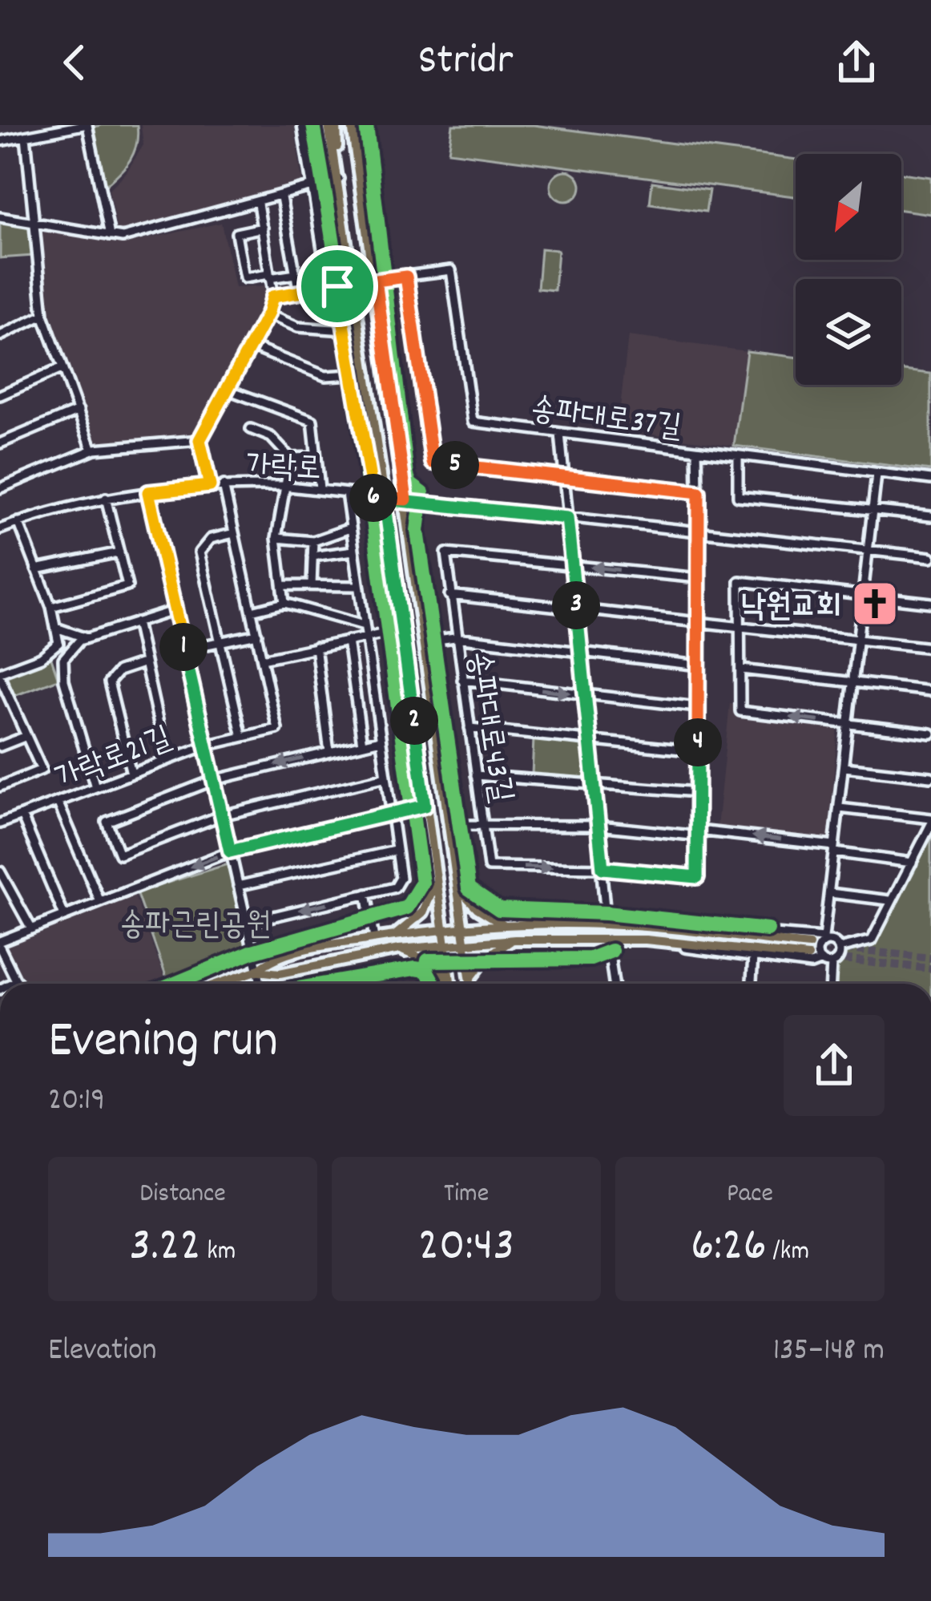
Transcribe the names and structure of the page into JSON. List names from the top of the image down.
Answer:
{
  "streets": {
    "street": [
      "송파대로37길",
      "가락로",
      "송파대로43길",
      "가락로21길"
    ]
  },
  "crossings": [
    ["가락로", "가락로21길"]
  ],
  "parks": ["송파근린공원"],
  "places": {
    "church": ["낙원교회"]
  },
  "north": "bottom left",
  "page": {
    "header": "Stridr",
    "pins": [
      "5",
      "6",
      "3",
      "1",
      "2",
      "4"
    ],
    "heading": ["Evening run", "20:19"],
    "stats": [
      ["Distance", "3.22 km"],
      ["Time", "20:43"],
      ["Pace", "6:26 /km"]
    ],
    "chart": ["Elevation", "135–148 m"]
  }
}
